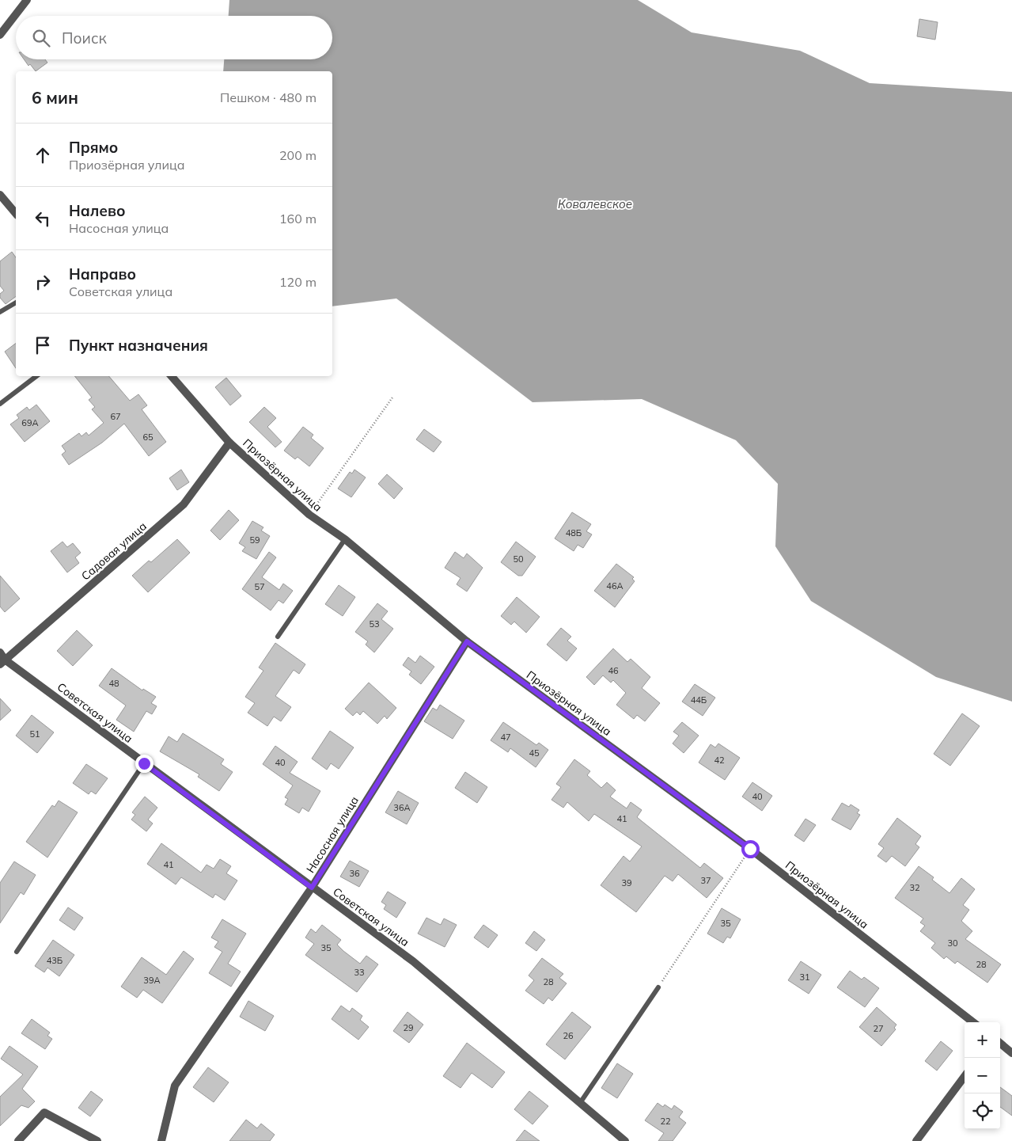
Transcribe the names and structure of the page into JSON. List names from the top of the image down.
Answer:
{
  "streets": {
    "street": [
      "Приозёрная улица",
      "Садовая улица",
      "Советская улица",
      "Насосная улица"
    ]
  },
  "crossings": [
    ["Приозёрная улица", "Садовая улица"],
    ["Приозёрная улица", "Насосная улица"],
    ["Садовая улица", "Советская улица"],
    ["Советская улица", "Насосная улица"]
  ],
  "water": ["Ковалевское"],
  "house_numbers": [
    "67",
    "69А",
    "65",
    "48Б",
    "59",
    "50",
    "46А",
    "57",
    "53",
    "46",
    "48",
    "44Б",
    "51",
    "47",
    "45",
    "42",
    "40",
    "40",
    "36А",
    "41",
    "41",
    "36",
    "37",
    "39",
    "32",
    "35",
    "30",
    "35",
    "43Б",
    "28",
    "33",
    "31",
    "39А",
    "28",
    "29",
    "27",
    "26",
    "22"
  ],
  "page": {
    "search": "Поиск",
    "heading": ["6 мин", "Пешком · 480 m"],
    "list": [
      ["Прямо", "Приозёрная улица", "200 m"],
      ["Налево", "Насосная улица", "160 m"],
      ["Направо", "Советская улица", "120 m"],
      "Пункт назначения"
    ],
    "map_buttons": ["+", "−"]
  }
}
